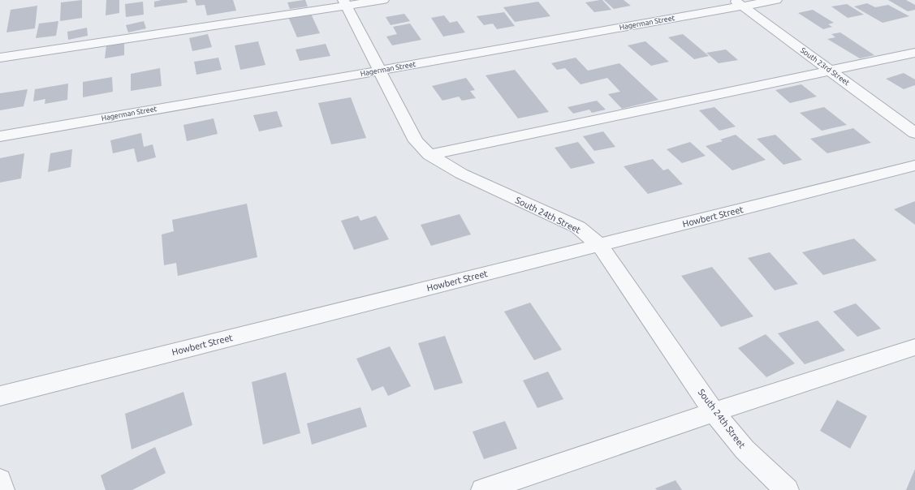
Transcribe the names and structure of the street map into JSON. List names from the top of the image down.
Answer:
{
  "streets": {
    "street": [
      "Hagerman Street",
      "South 23rd Street",
      "South 24th Street",
      "Howbert Street"
    ]
  },
  "crossings": [
    ["Hagerman Street", "South 23rd Street"],
    ["Hagerman Street", "South 24th Street"],
    ["South 24th Street", "Howbert Street"]
  ]
}
